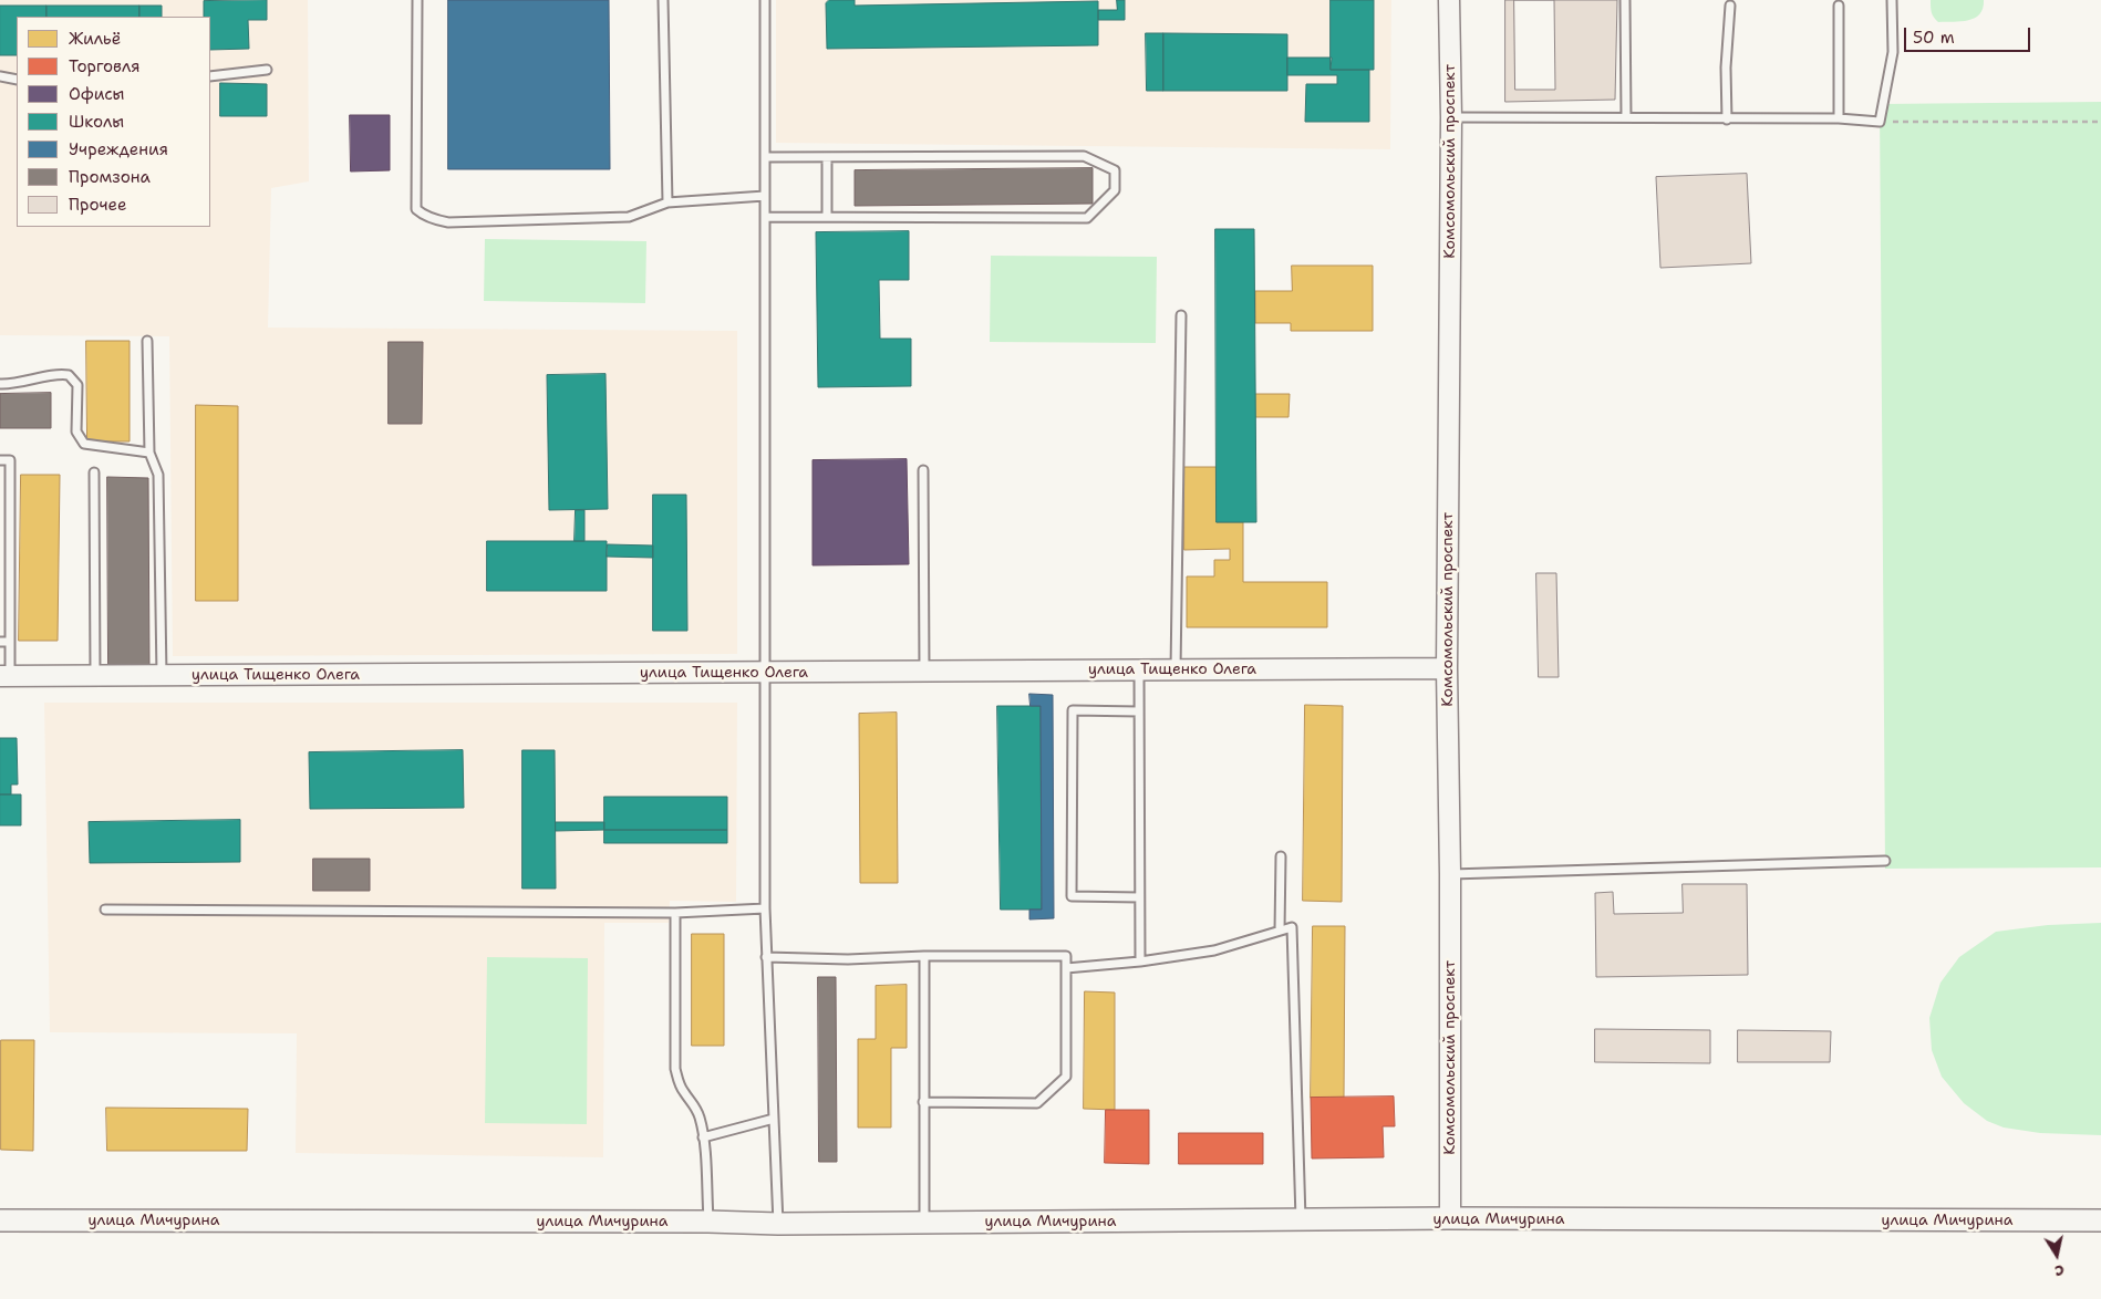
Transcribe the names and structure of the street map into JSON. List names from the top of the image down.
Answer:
{
  "streets": {
    "main road": ["улица Мичурина"],
    "street": ["Комсомольский проспект", "улица Тищенко Олега"]
  },
  "crossings": [
    ["Комсомольский проспект", "улица Тищенко Олега"],
    ["Комсомольский проспект", "улица Мичурина"]
  ],
  "legend": [
    "Жильё",
    "Торговля",
    "Офисы",
    "Школы",
    "Учреждения",
    "Промзона",
    "Прочее"
  ],
  "scale_bar": "50 m",
  "north": "bottom"
}
